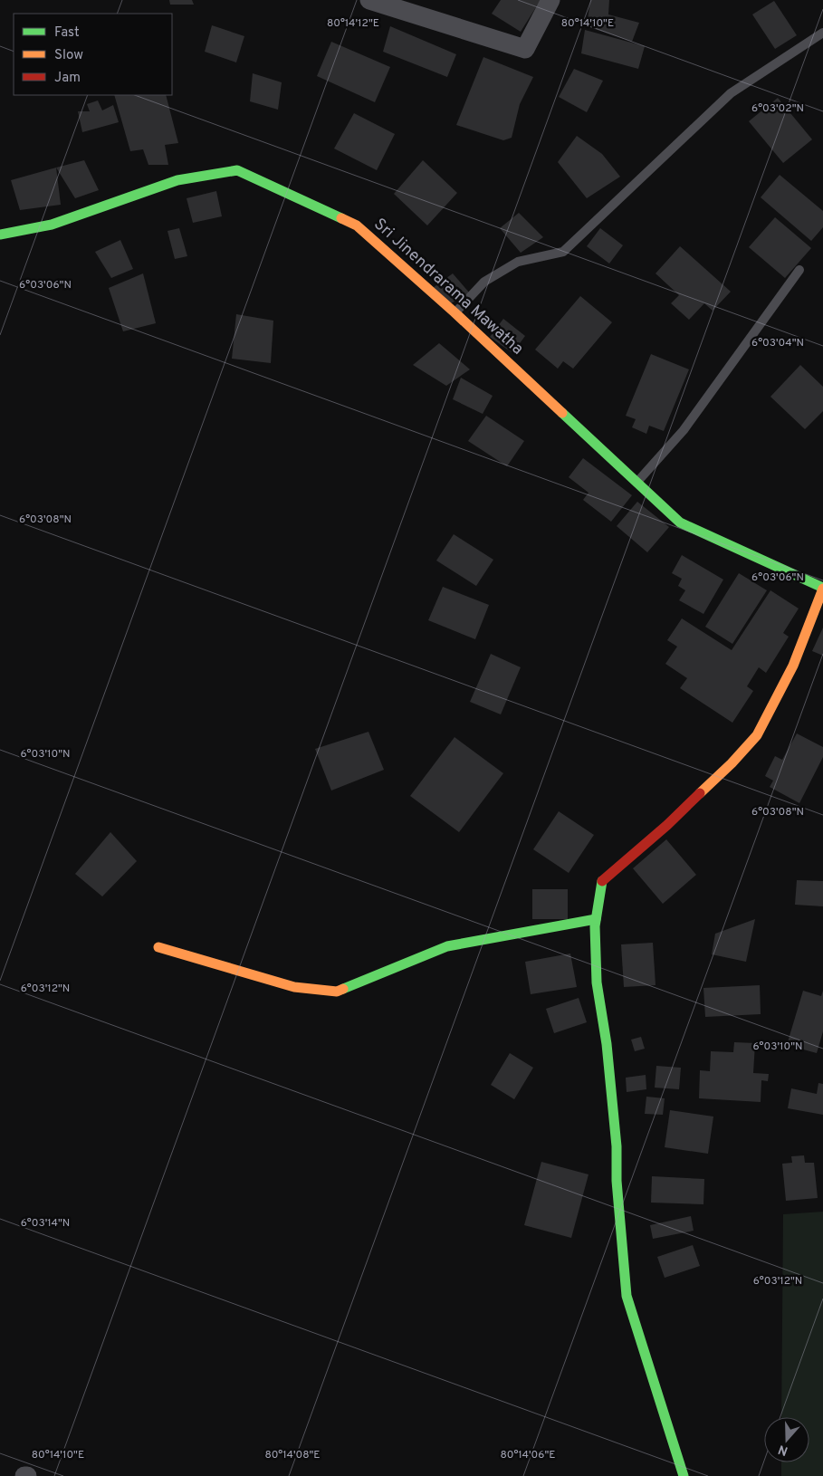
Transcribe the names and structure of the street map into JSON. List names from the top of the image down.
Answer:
{
  "streets": {
    "street": ["Sri Jinendrarama Mawatha"]
  },
  "legend": ["Fast", "Slow", "Jam"],
  "north": "bottom",
  "coordinates": [
    "80°14'12\"E",
    "80°14'10\"E",
    "6°03'02\"N",
    "6°03'06\"N",
    "6°03'04\"N",
    "6°03'08\"N",
    "6°03'10\"N",
    "6°03'12\"N",
    "6°03'14\"N",
    "80°14'08\"E",
    "80°14'06\"E"
  ]
}
